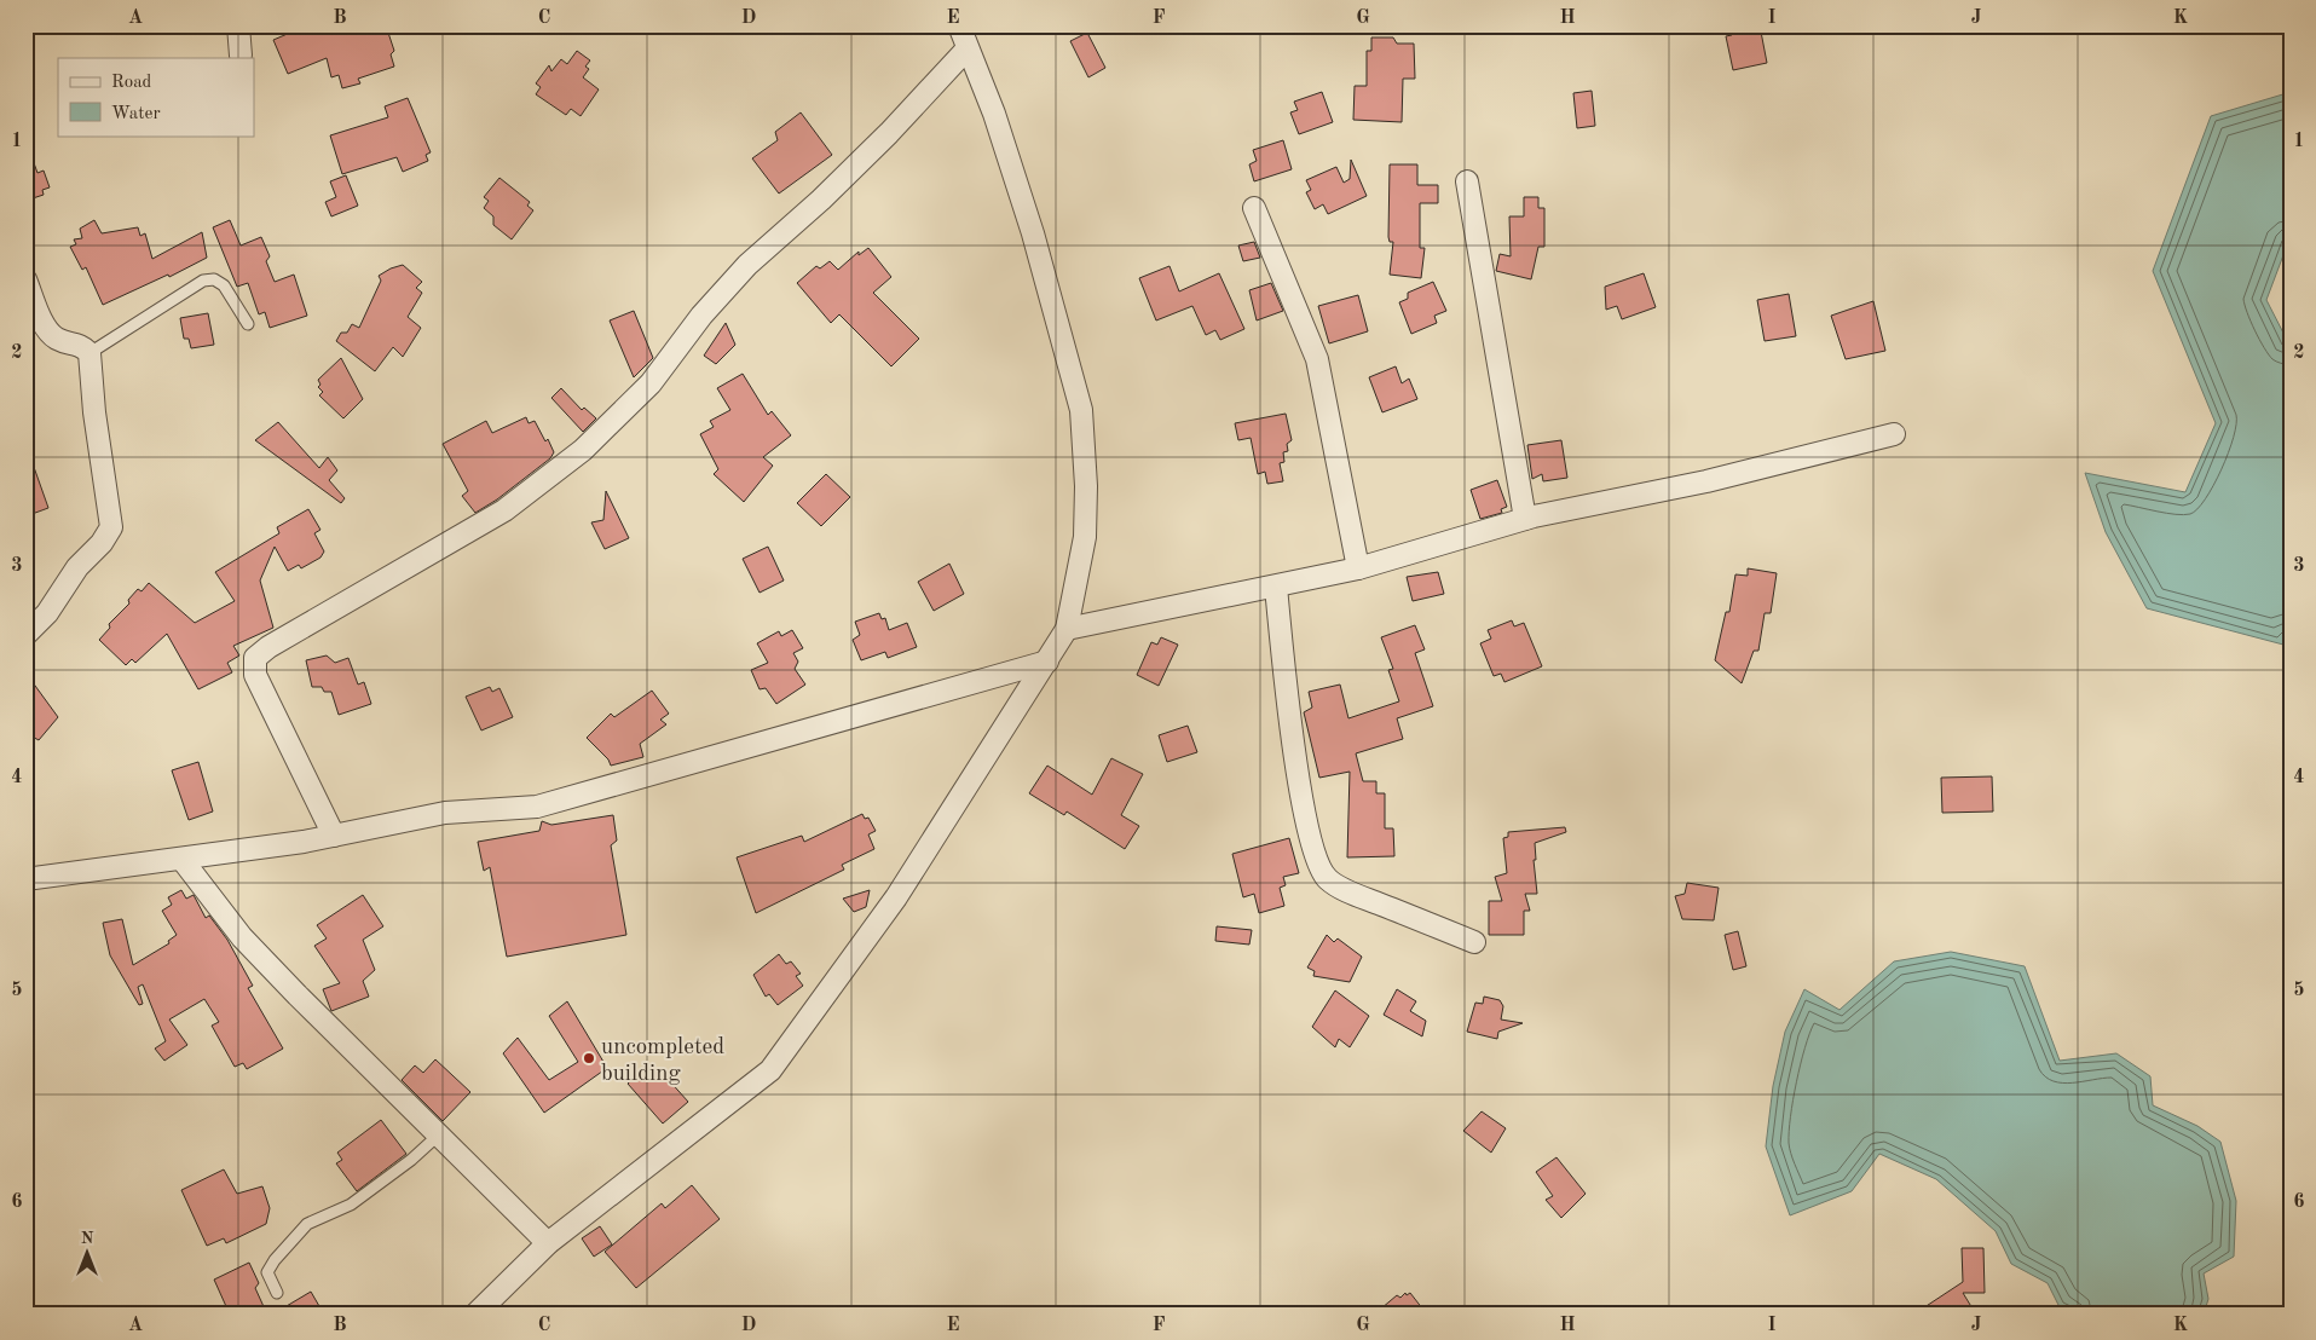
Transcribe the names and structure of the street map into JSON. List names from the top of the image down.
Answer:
{
  "places": ["uncompleted building"],
  "legend": ["Road", "Water"],
  "north": "top",
  "grid": {
    "columns": [
      "A",
      "B",
      "C",
      "D",
      "E",
      "F",
      "G",
      "H",
      "I",
      "J",
      "K"
    ],
    "rows": [
      "1",
      "2",
      "3",
      "4",
      "5",
      "6"
    ]
  }
}
